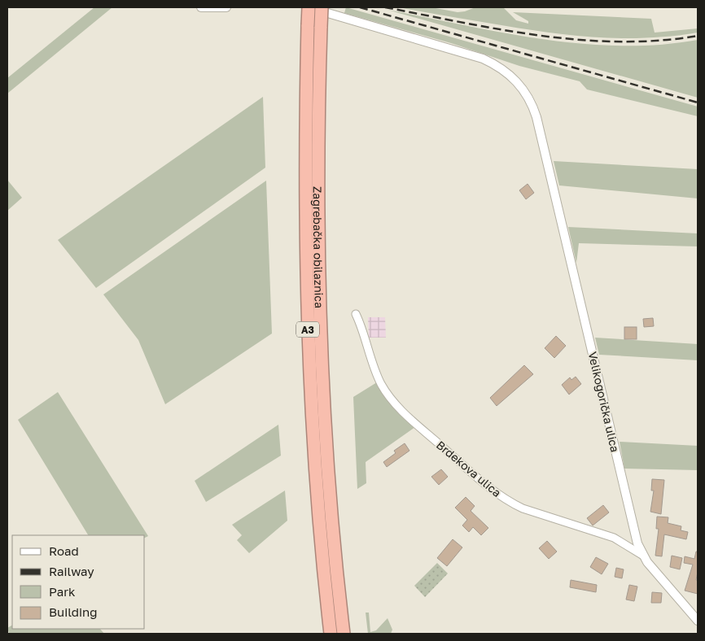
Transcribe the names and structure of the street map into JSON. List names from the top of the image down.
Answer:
{
  "streets": {
    "highway": ["Zagrebačka obilaznica", "A3"],
    "street": ["Velikogorička ulica", "Brdekova ulica"]
  },
  "crossings": [
    ["Zagrebačka obilaznica", "Velikogorička ulica"],
    ["Velikogorička ulica", "Brdekova ulica"]
  ],
  "legend": [
    "Road",
    "Railway",
    "Park",
    "Building"
  ]
}
